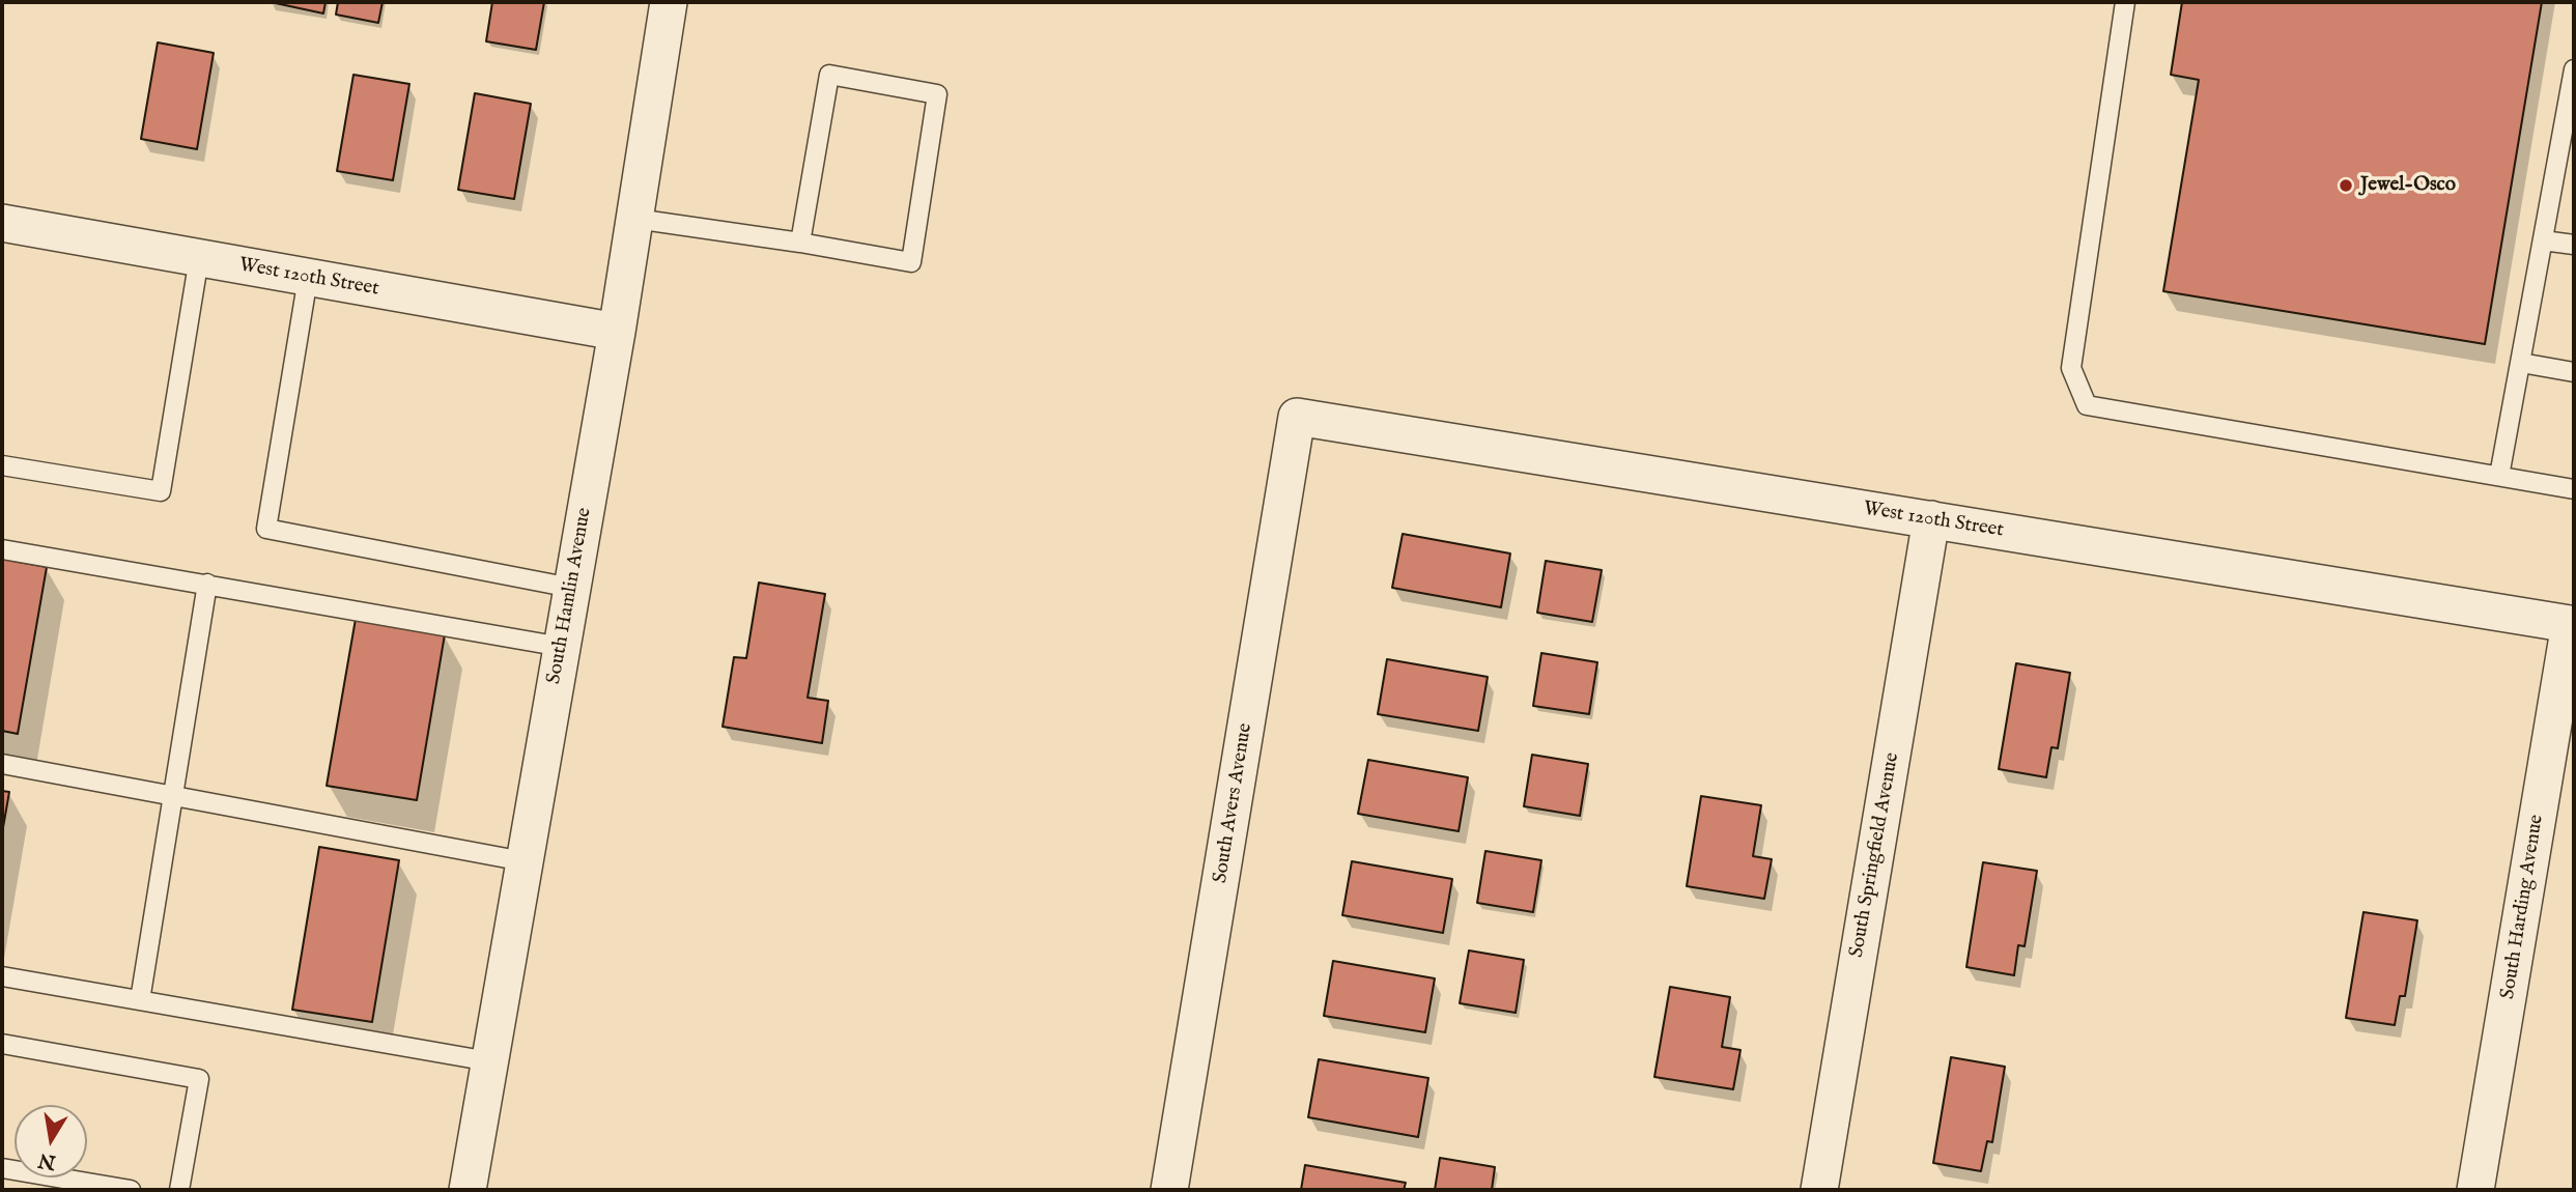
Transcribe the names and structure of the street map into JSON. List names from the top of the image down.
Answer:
{
  "streets": {
    "street": [
      "West 120th Street",
      "South Hamlin Avenue",
      "South Avers Avenue",
      "South Springfield Avenue",
      "South Harding Avenue"
    ]
  },
  "crossings": [
    ["West 120th Street", "South Hamlin Avenue"],
    ["West 120th Street", "South Avers Avenue"],
    ["West 120th Street", "South Springfield Avenue"],
    ["West 120th Street", "South Harding Avenue"]
  ],
  "places": ["Jewel-Osco"],
  "north": "bottom"
}
